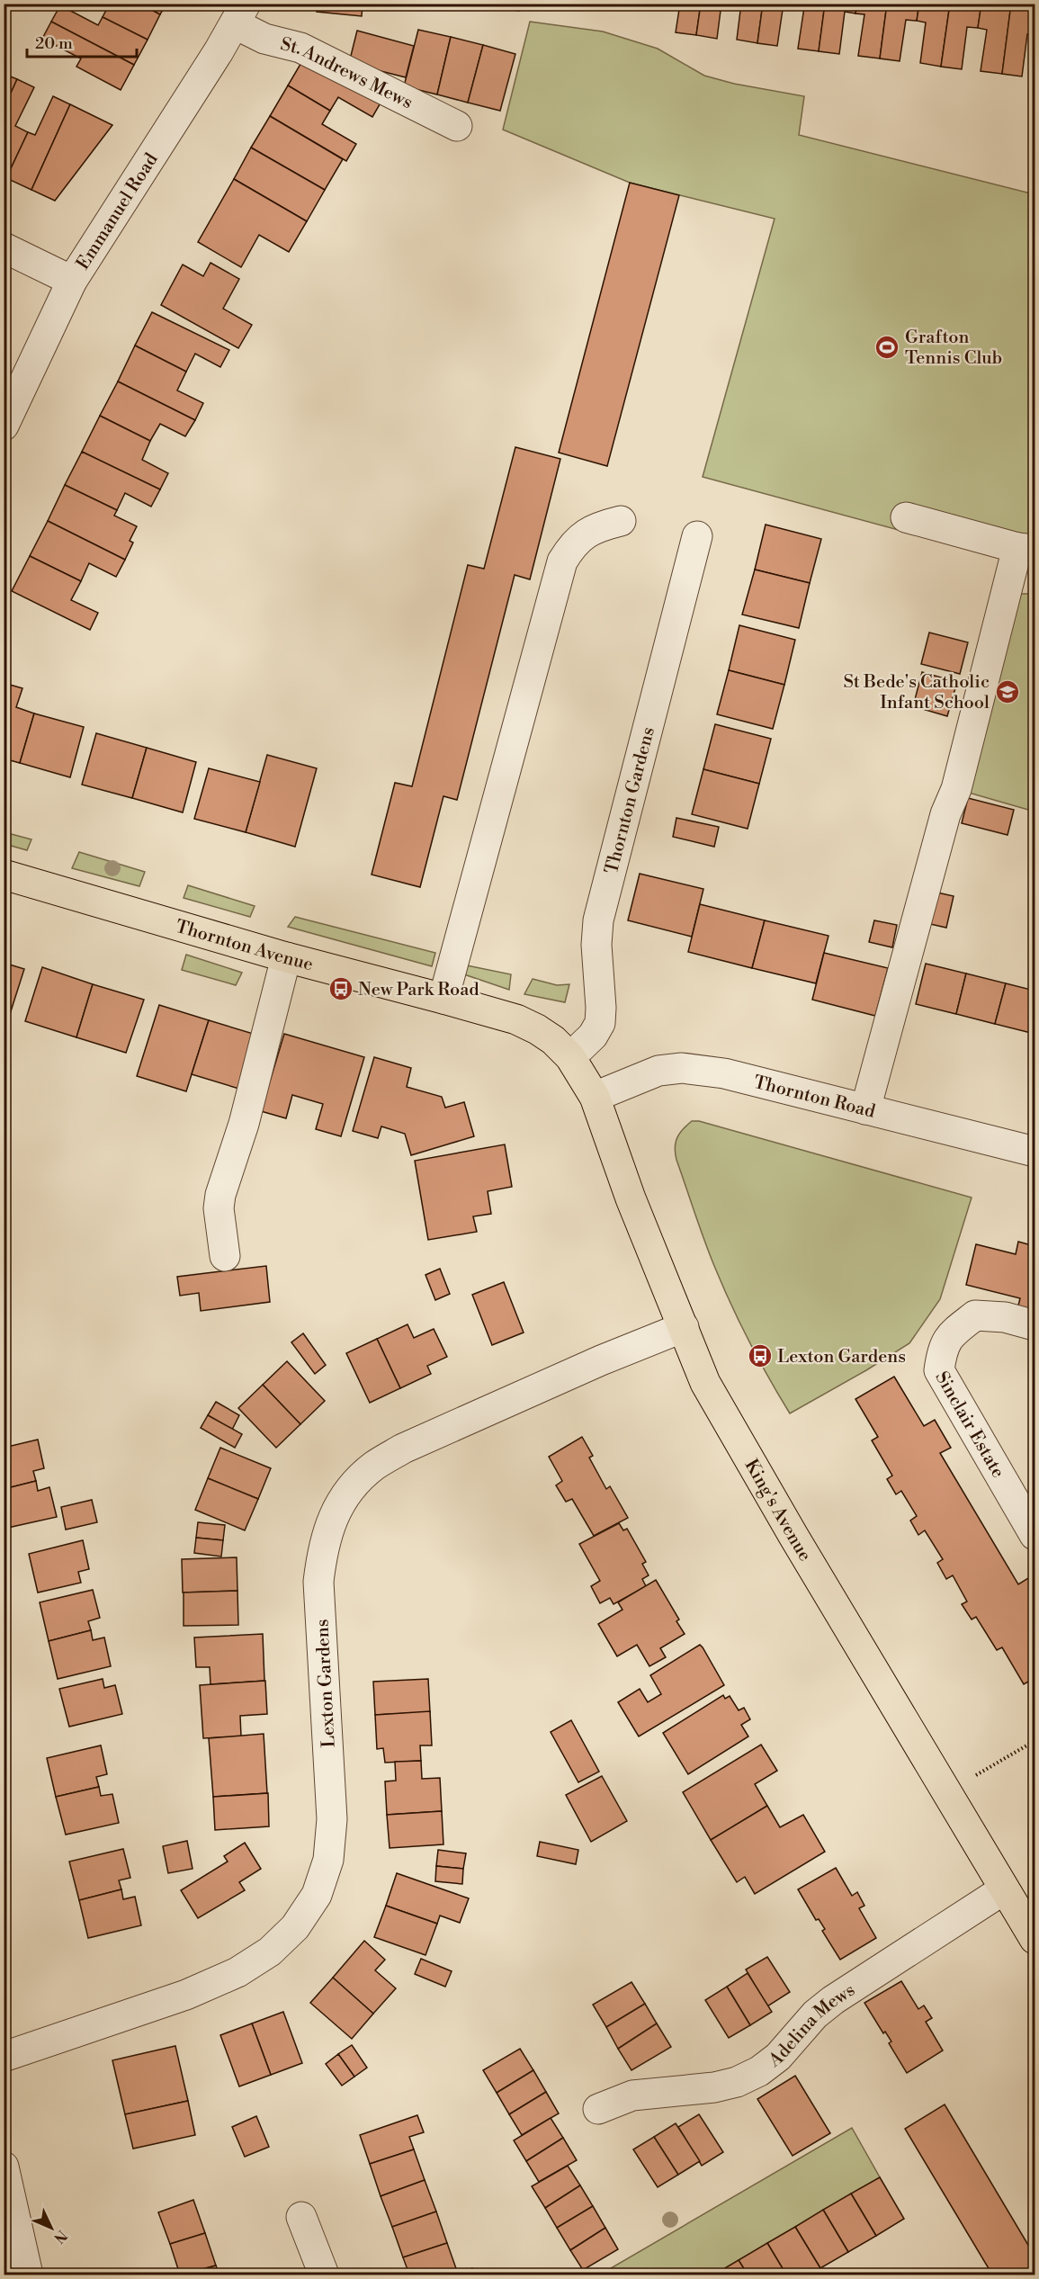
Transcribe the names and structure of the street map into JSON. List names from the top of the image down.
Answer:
{
  "streets": {
    "main road": ["Thornton Avenue", "King's Avenue"],
    "street": [
      "St. Andrews Mews",
      "Emmanuel Road",
      "Thornton Gardens",
      "Thornton Road",
      "Sinclair Estate",
      "Lexton Gardens",
      "Adelina Mews"
    ]
  },
  "crossings": [
    ["St. Andrews Mews", "Emmanuel Road"],
    ["Thornton Gardens", "Thornton Avenue"],
    ["Thornton Gardens", "King's Avenue"],
    ["Thornton Avenue", "King's Avenue"],
    ["Thornton Road", "King's Avenue"],
    ["King's Avenue", "Lexton Gardens"],
    ["King's Avenue", "Adelina Mews"]
  ],
  "places": {
    "sports": ["Grafton Tennis Club"],
    "school or university": ["St Bede's Catholic Infant School"],
    "bus stop": ["New Park Road", "Lexton Gardens"]
  },
  "scale_bar": "20 m",
  "north": "bottom right"
}
